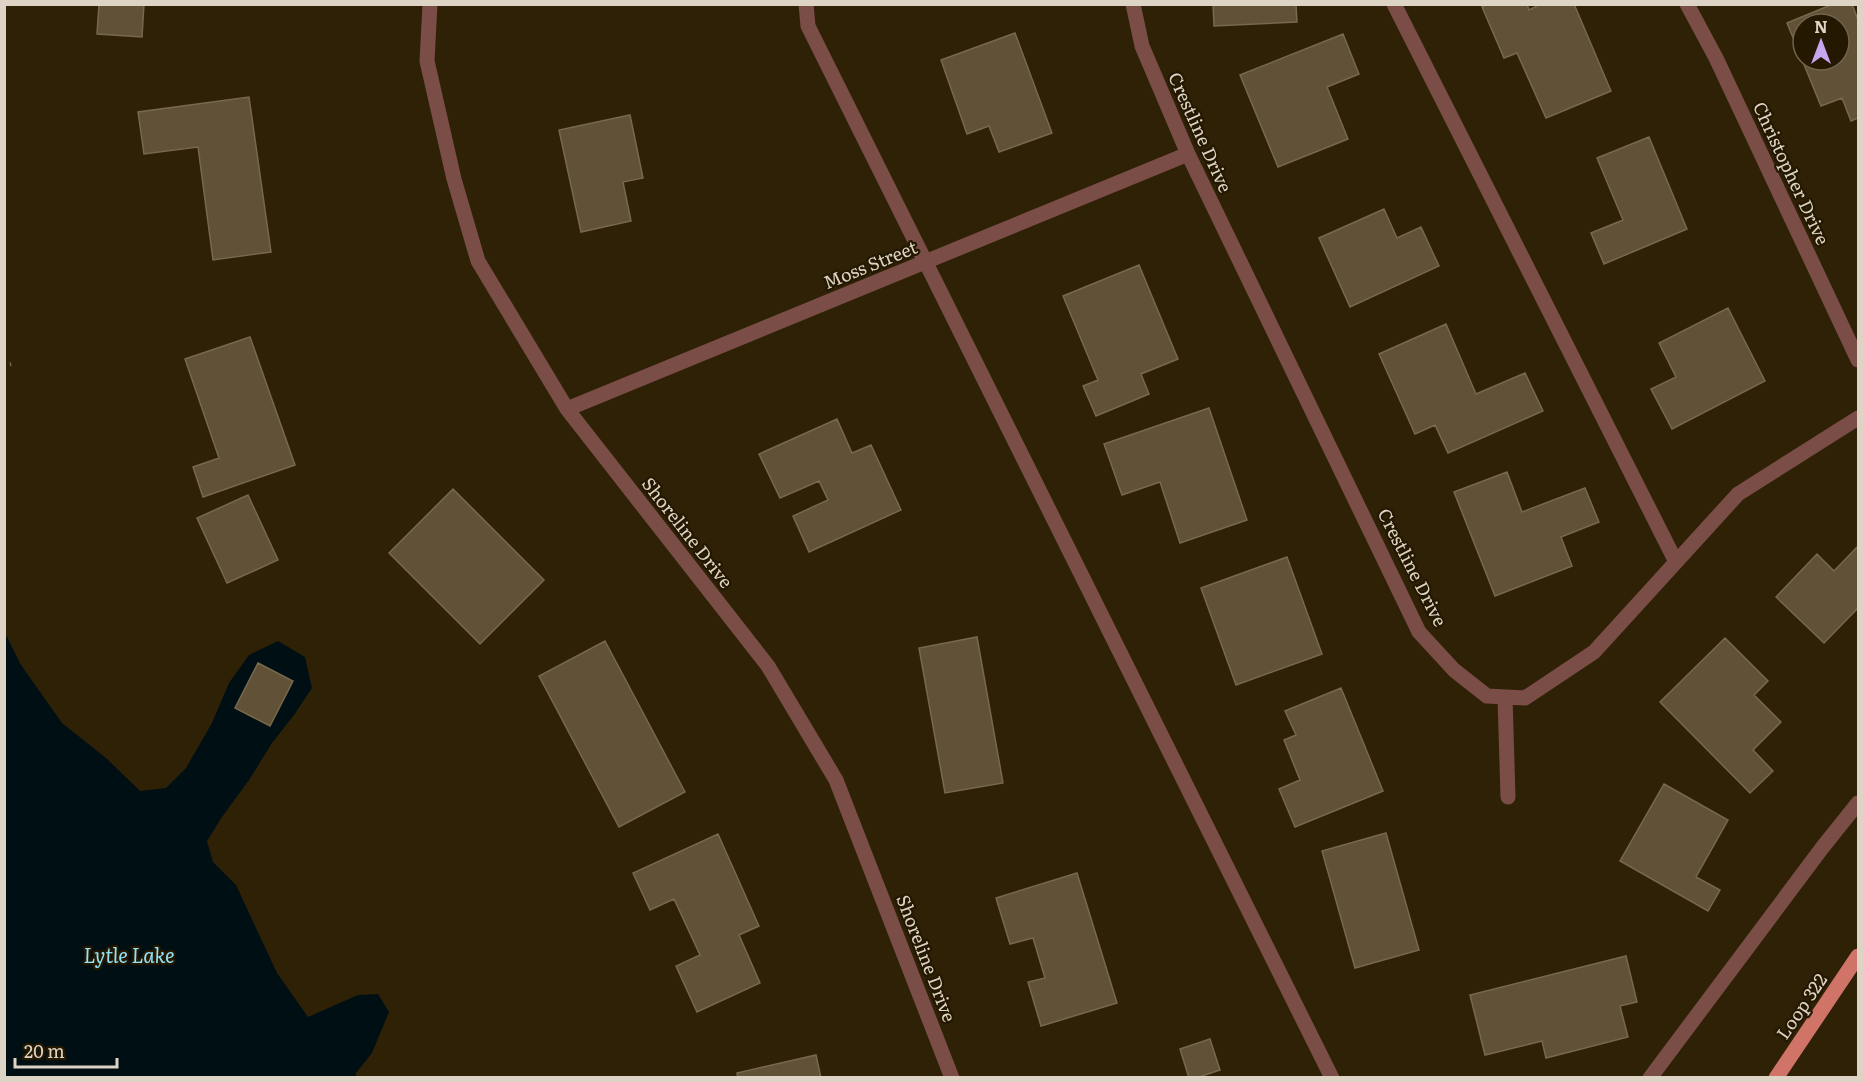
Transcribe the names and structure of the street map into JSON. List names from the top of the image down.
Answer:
{
  "streets": {
    "main road": ["Loop 322"],
    "street": [
      "Crestline Drive",
      "Christopher Drive",
      "Moss Street",
      "Shoreline Drive"
    ]
  },
  "crossings": [
    ["Crestline Drive", "Moss Street"],
    ["Moss Street", "Shoreline Drive"]
  ],
  "water": ["Lytle Lake"],
  "scale_bar": "20 m",
  "north": "top"
}
